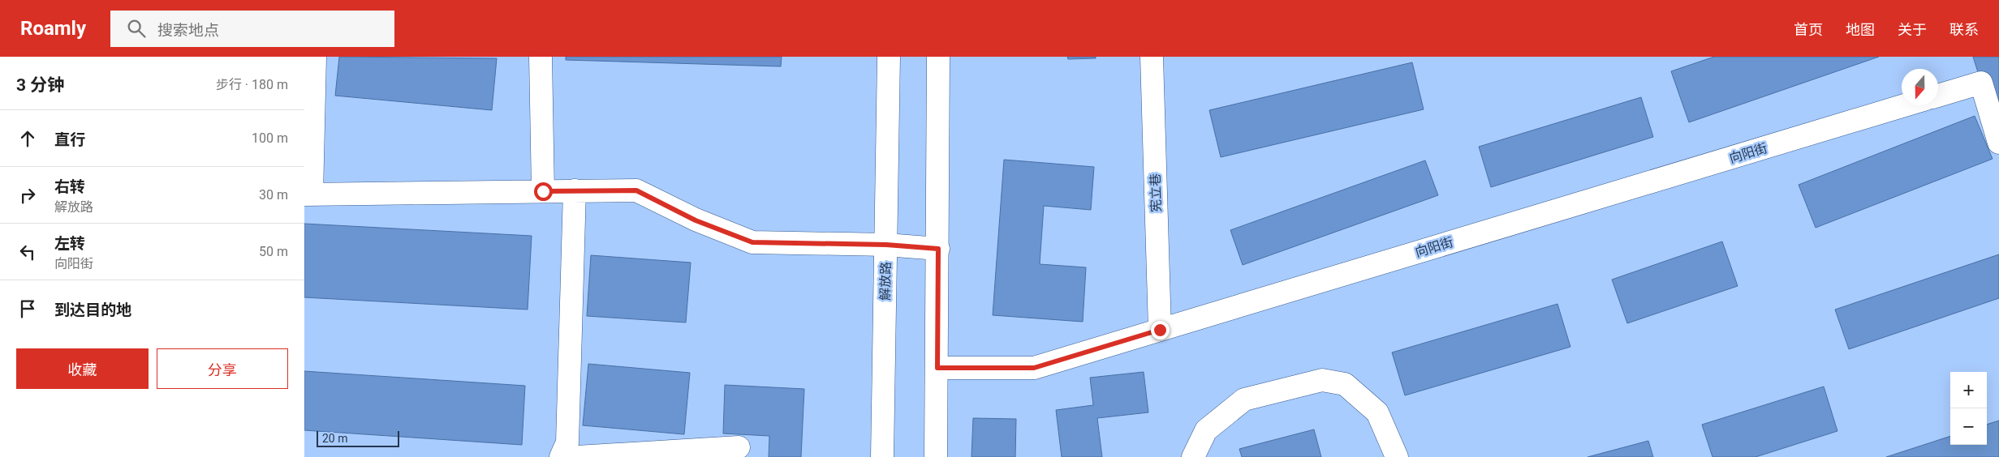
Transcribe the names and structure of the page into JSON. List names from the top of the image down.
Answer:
{
  "streets": {
    "street": ["向阳街", "宪立巷", "解放路"]
  },
  "crossings": [
    ["向阳街", "宪立巷"]
  ],
  "scale_bar": "20 m",
  "north": "bottom",
  "page": {
    "header": "Roamly",
    "search": "搜索地点",
    "nav": [
      "首页",
      "地图",
      "关于",
      "联系"
    ],
    "heading": ["3 分钟", "步行 · 180 m"],
    "list": [
      ["直行", "100 m"],
      ["右转", "解放路", "30 m"],
      ["左转", "向阳街", "50 m"],
      "到达目的地"
    ],
    "buttons": ["收藏", "分享"],
    "map_buttons": ["+", "−"],
    "scale": "20 m"
  }
}
